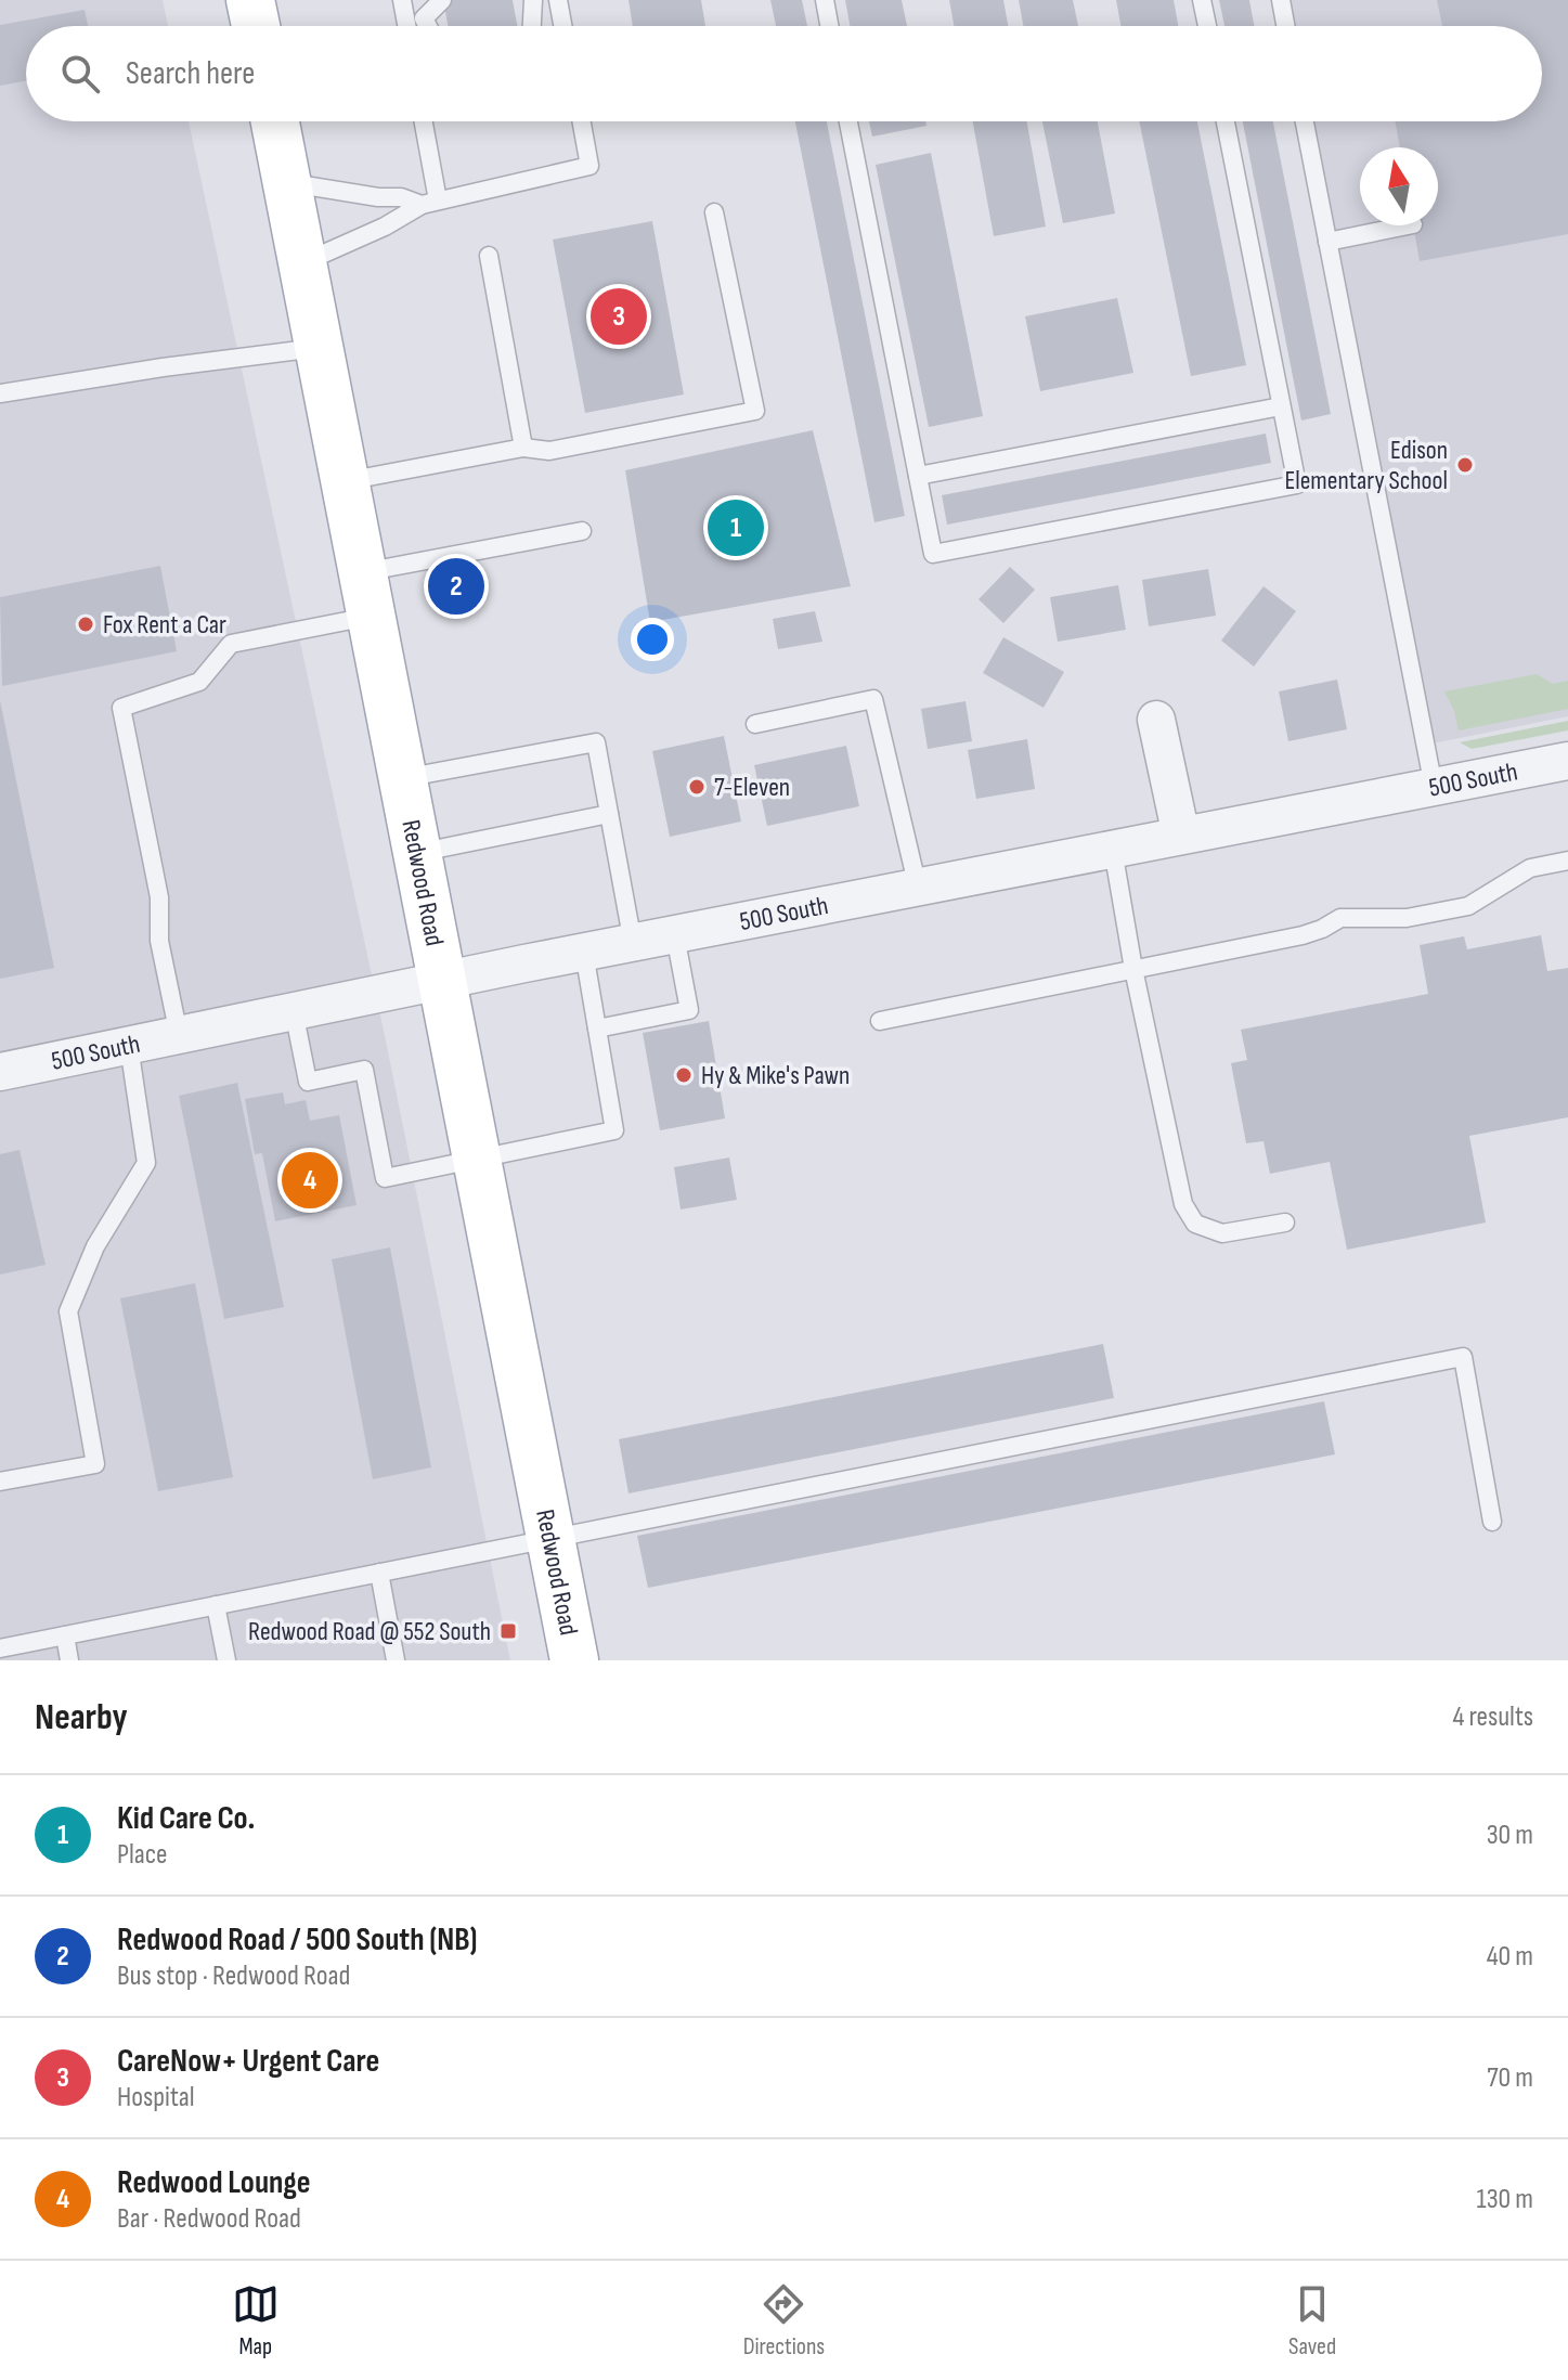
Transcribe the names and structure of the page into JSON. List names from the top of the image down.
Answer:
{
  "streets": {
    "main road": ["Redwood Road"],
    "street": ["500 South"]
  },
  "crossings": [
    ["500 South", "Redwood Road"]
  ],
  "places": {
    "other": [
      "Edison Elementary School",
      "Fox Rent a Car",
      "7-Eleven",
      "Hy & Mike's Pawn"
    ],
    "transit": ["Redwood Road @ 552 South"]
  },
  "north": "top",
  "page": {
    "search": "Search here",
    "pins": [
      "3",
      "1",
      "2",
      "4"
    ],
    "heading": ["Nearby", "4 results"],
    "list": [
      {
        "mark": "1",
        "name": "Kid Care Co.",
        "note": "Place",
        "value": "30 m"
      },
      {
        "mark": "2",
        "name": "Redwood Road / 500 South (NB)",
        "note": "Bus stop · Redwood Road",
        "value": "40 m"
      },
      {
        "mark": "3",
        "name": "CareNow+ Urgent Care",
        "note": "Hospital",
        "value": "70 m"
      },
      {
        "mark": "4",
        "name": "Redwood Lounge",
        "note": "Bar · Redwood Road",
        "value": "130 m"
      }
    ],
    "nav": ["Map", "Directions", "Saved"]
  }
}
